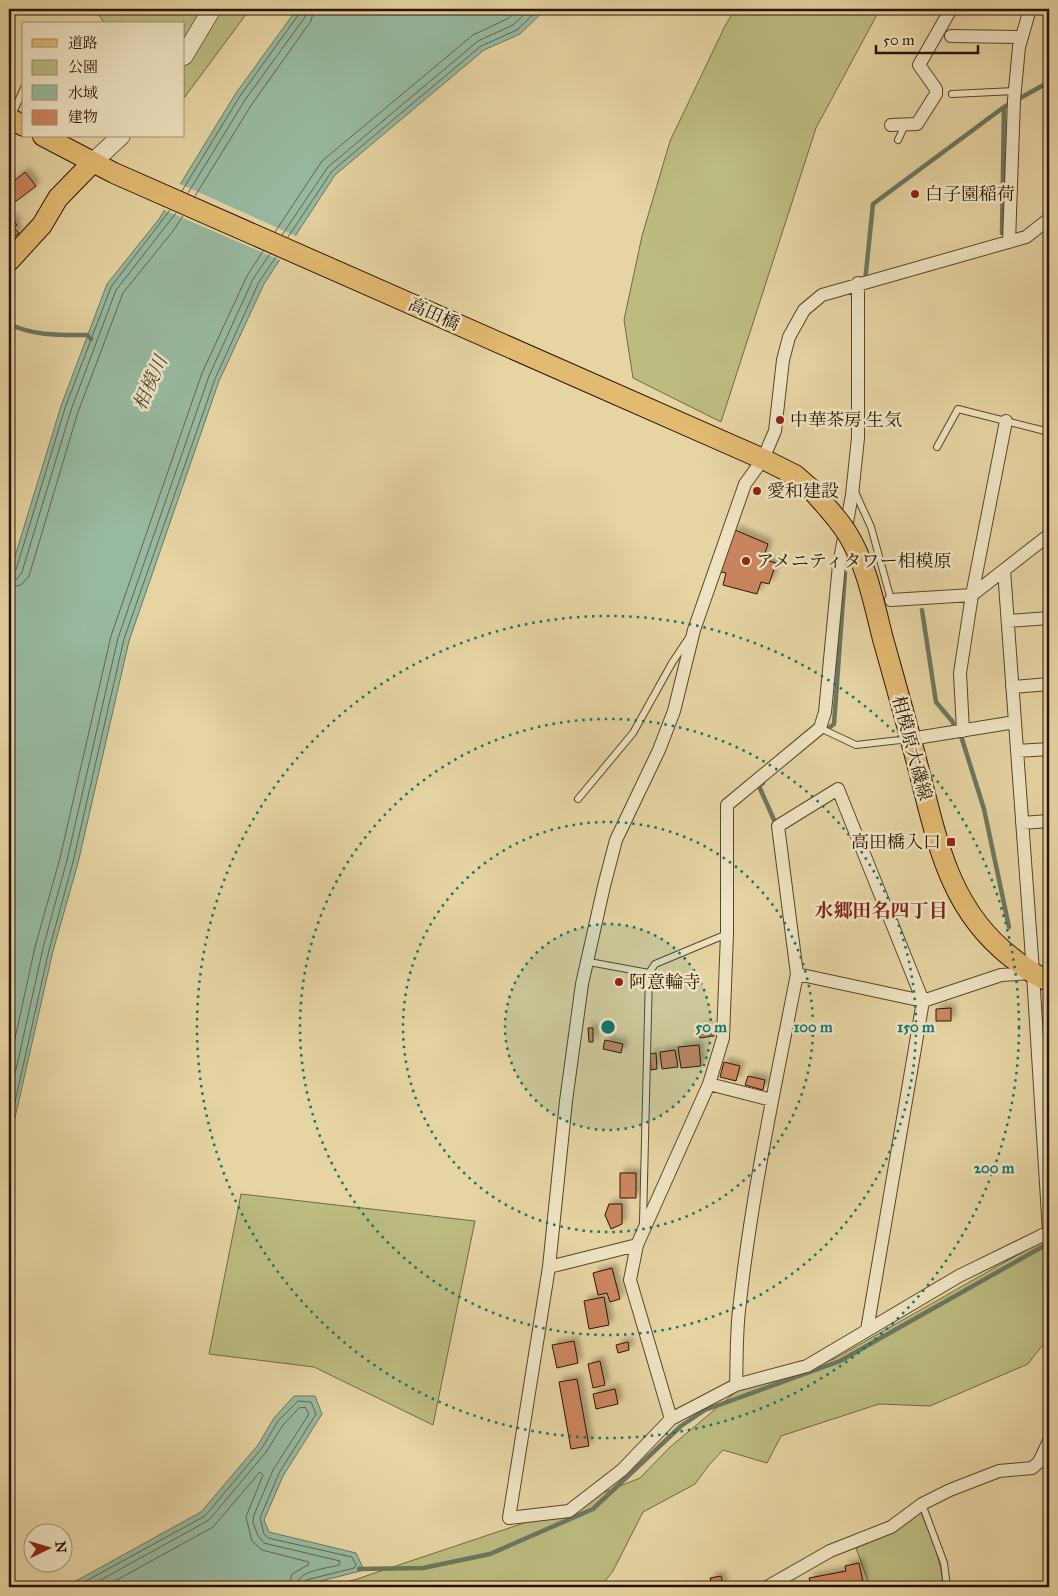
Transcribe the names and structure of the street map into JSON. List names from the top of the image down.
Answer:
{
  "streets": {
    "main road": ["高田橋", "相模原大磯線"]
  },
  "crossings": [
    ["高田橋", "相模原大磯線"]
  ],
  "districts": ["水郷田名四丁目"],
  "water": ["相模川"],
  "places": {
    "other": [
      "白子園稲荷",
      "中華茶房 生気",
      "愛和建設",
      "アメニティタワー相模原",
      "阿意輪寺"
    ],
    "transit": ["高田橋入口"]
  },
  "legend": [
    "道路",
    "公園",
    "水域",
    "建物"
  ],
  "scale_bar": "50 m",
  "north": "right",
  "rings": [
    "50 m",
    "100 m",
    "150 m",
    "200 m"
  ]
}
